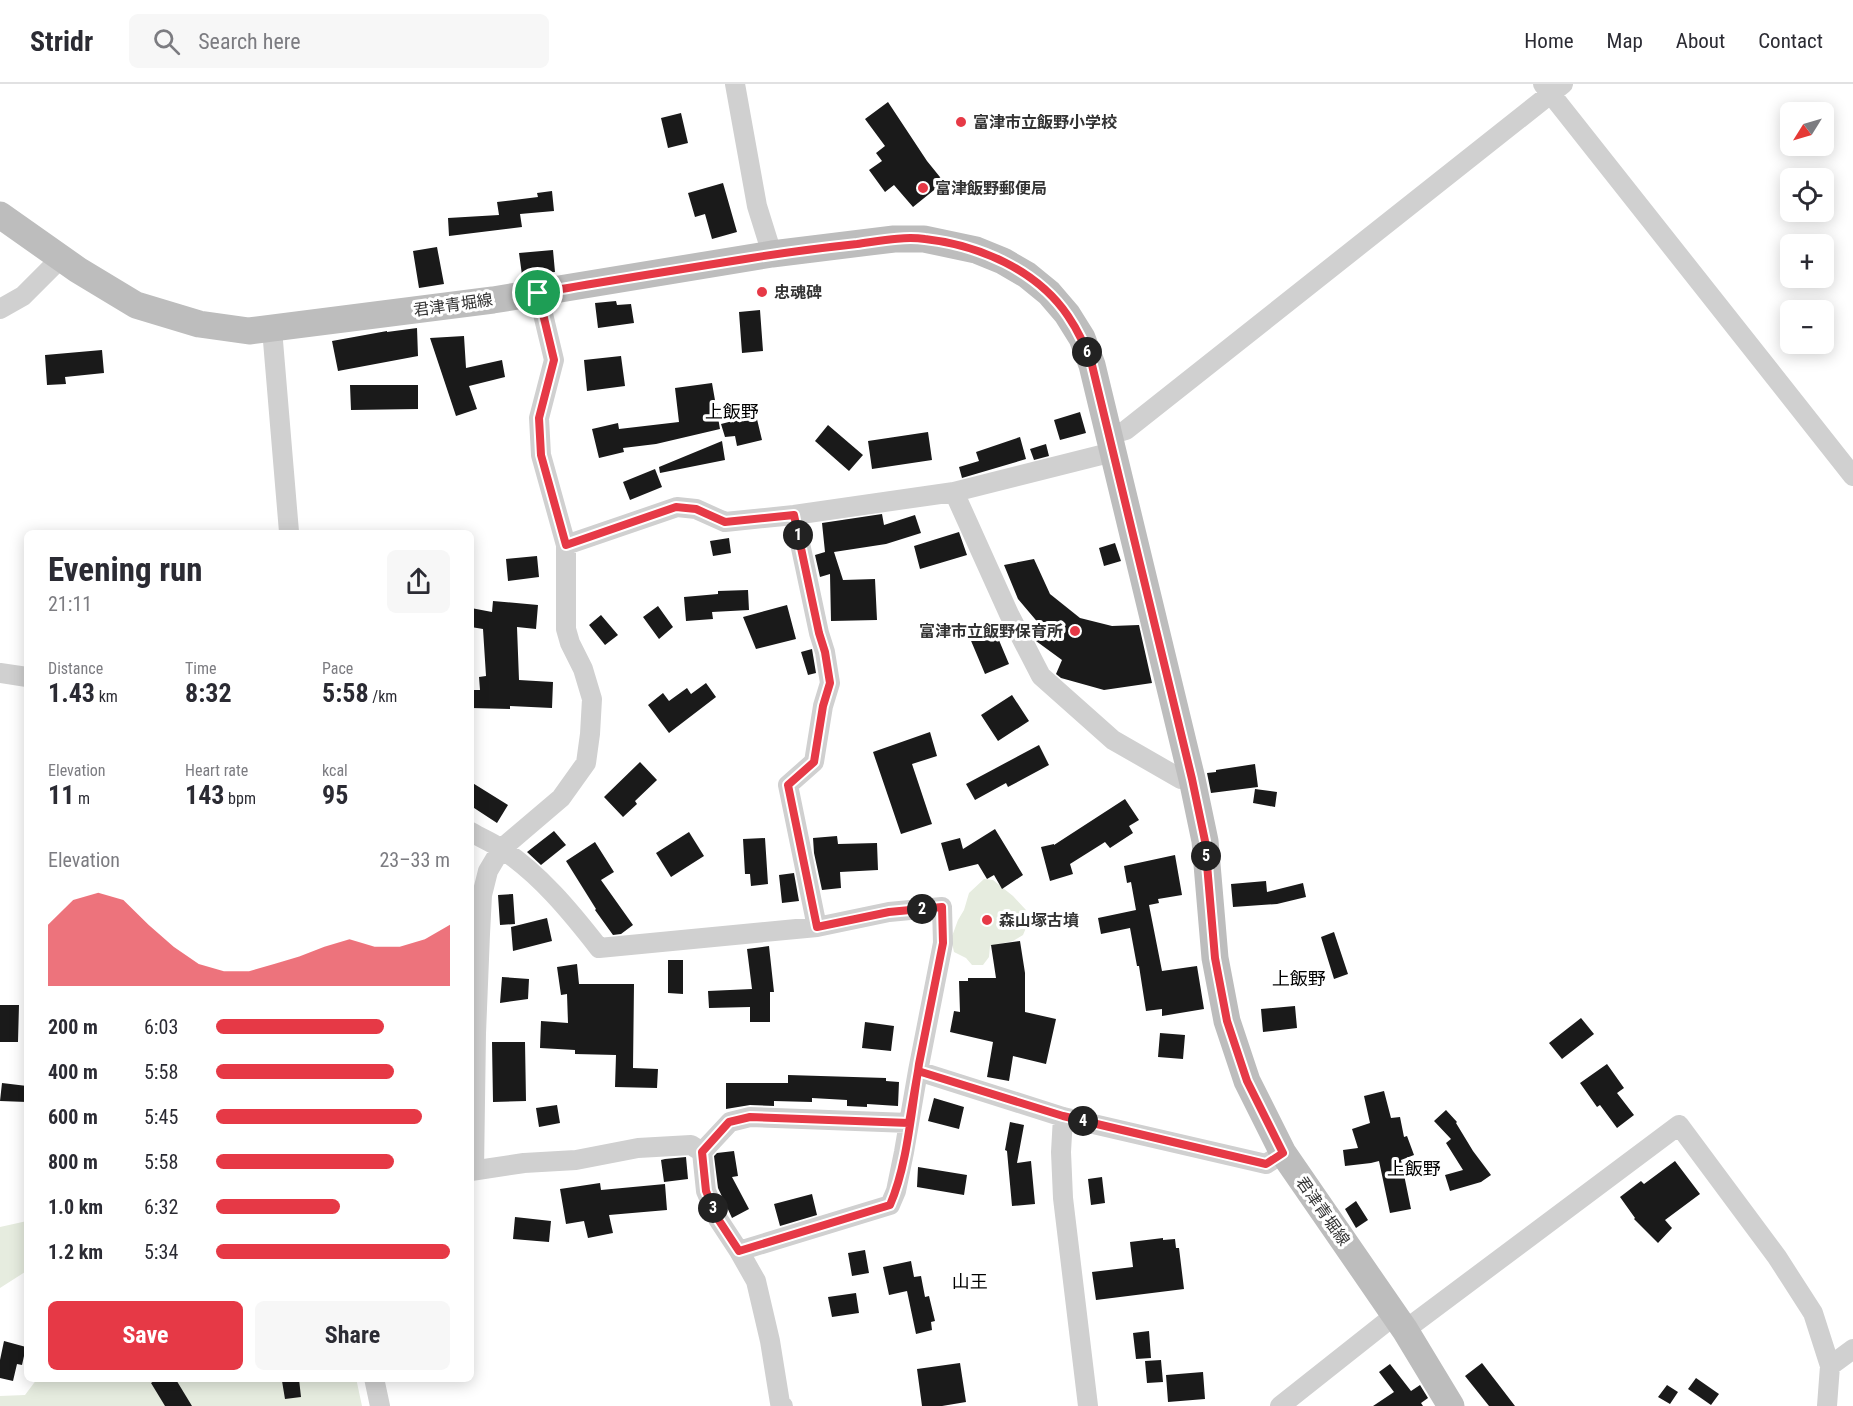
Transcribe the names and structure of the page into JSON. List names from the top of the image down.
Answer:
{
  "streets": {
    "main road": ["君津青堀線"]
  },
  "districts": [
    "上飯野",
    "上飯野",
    "上飯野",
    "山王"
  ],
  "places": [
    "富津市立飯野小学校",
    "富津飯野郵便局",
    "忠魂碑",
    "富津市立飯野保育所",
    "森山塚古墳"
  ],
  "north": "bottom left",
  "page": {
    "header": "Stridr",
    "search": "Search here",
    "nav": [
      "Home",
      "Map",
      "About",
      "Contact"
    ],
    "map_buttons": ["+", "−"],
    "pins": [
      "6",
      "1",
      "5",
      "2",
      "4",
      "3"
    ],
    "heading": ["Evening run", "21:11"],
    "stats": [
      ["Distance", "1.43 km"],
      ["Time", "8:32"],
      ["Pace", "5:58 /km"],
      ["Elevation", "11 m"],
      ["Heart rate", "143 bpm"],
      ["kcal", "95"]
    ],
    "chart": ["Elevation", "23–33 m"],
    "list": [
      {
        "name": "200 m",
        "note": "6:03"
      },
      {
        "name": "400 m",
        "note": "5:58"
      },
      {
        "name": "600 m",
        "note": "5:45"
      },
      {
        "name": "800 m",
        "note": "5:58"
      },
      {
        "name": "1.0 km",
        "note": "6:32"
      },
      {
        "name": "1.2 km",
        "note": "5:34"
      }
    ],
    "buttons": ["Save", "Share"]
  }
}
